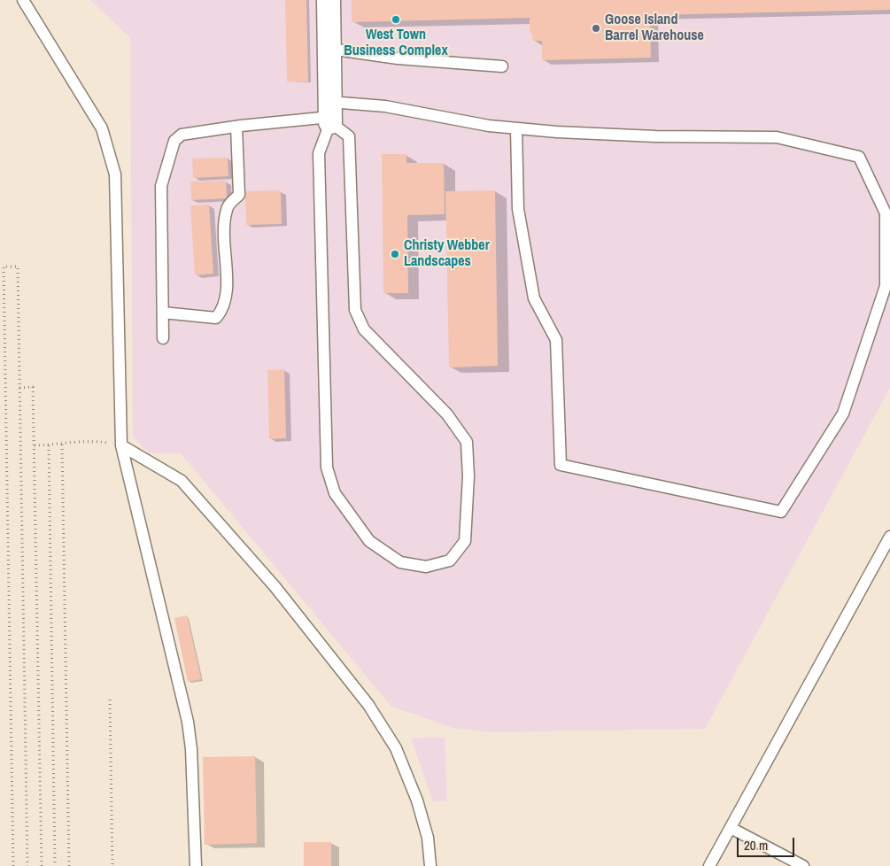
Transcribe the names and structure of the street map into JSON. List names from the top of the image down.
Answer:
{
  "places": ["West Town Business Complex", "Goose Island Barrel Warehouse", "Christy Webber Landscapes"],
  "scale_bar": "20 m"
}
